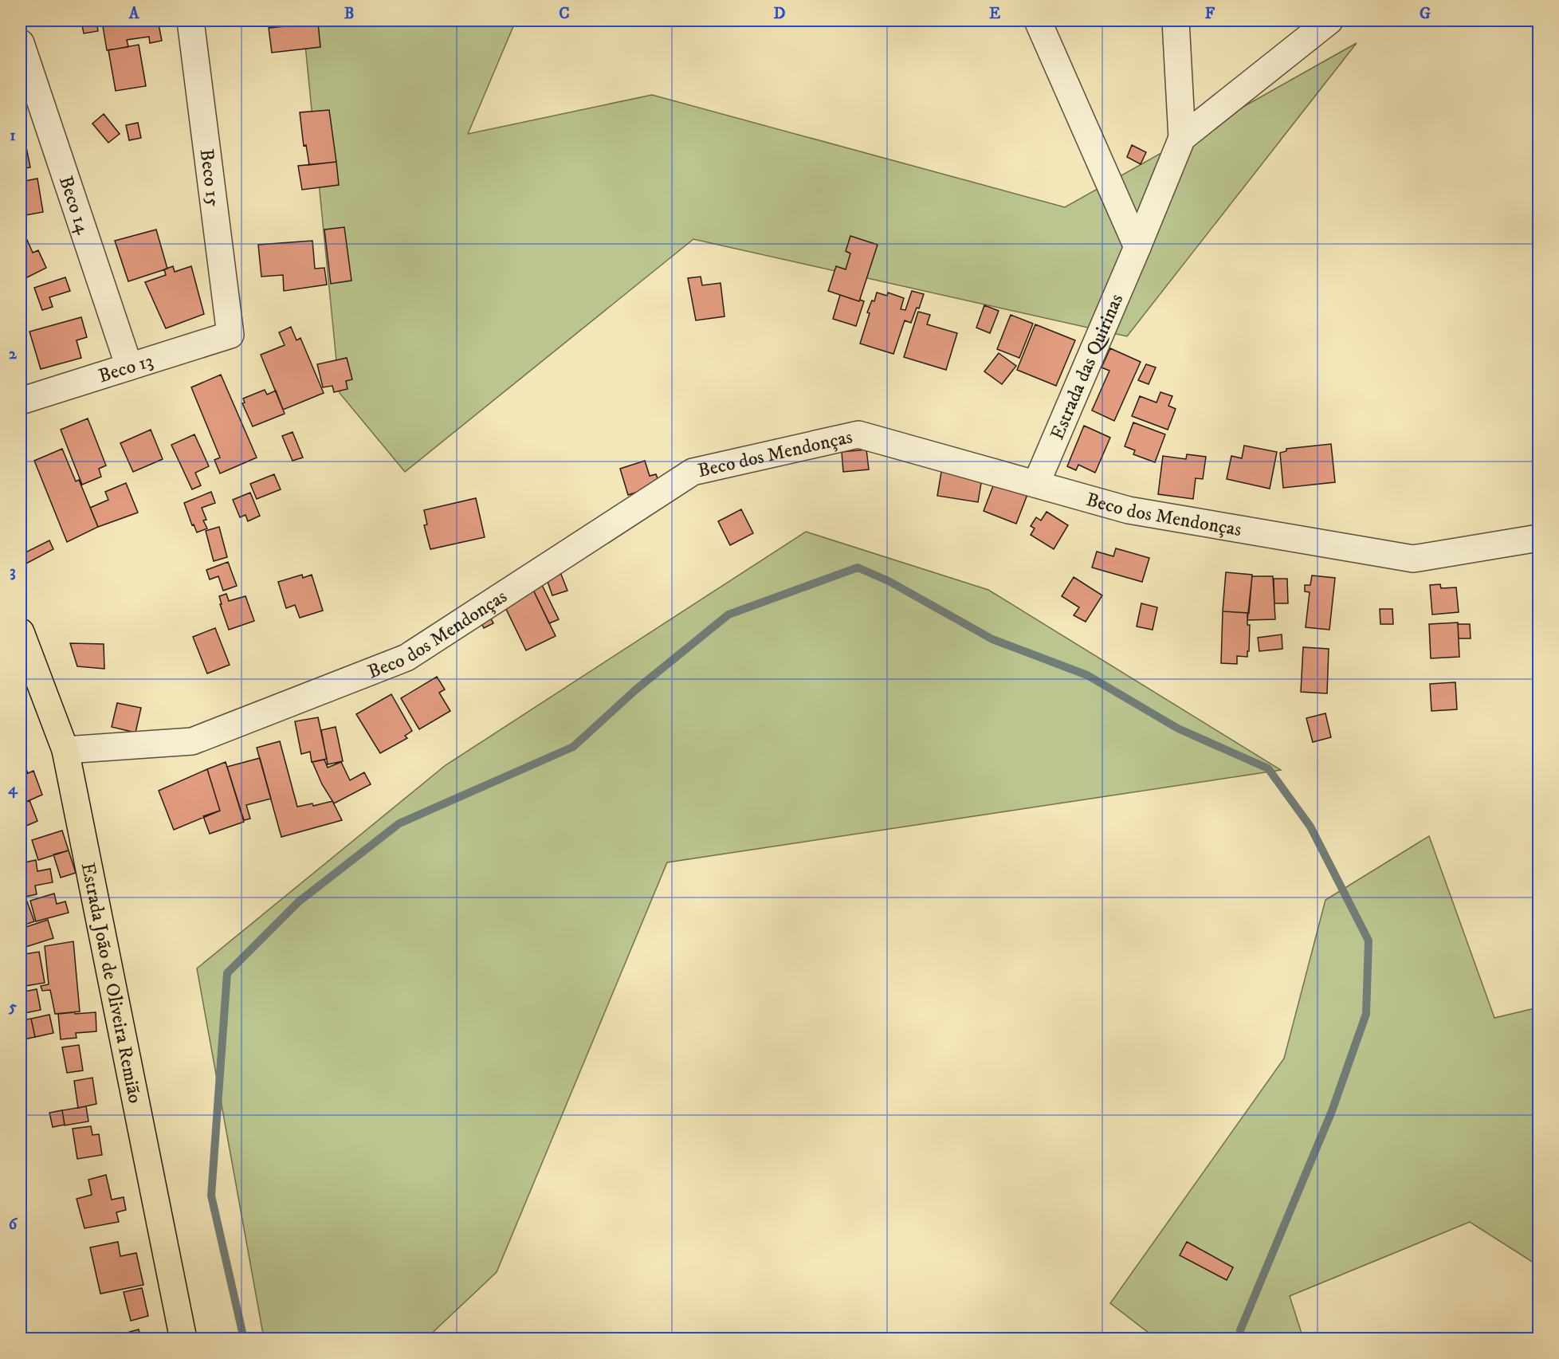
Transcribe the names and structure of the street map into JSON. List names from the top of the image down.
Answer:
{
  "streets": {
    "main road": ["Estrada João de Oliveira Remião"],
    "street": [
      "Beco 15",
      "Beco 14",
      "Estrada das Quirinas",
      "Beco 13",
      "Beco dos Mendonças"
    ]
  },
  "crossings": [
    ["Beco 15", "Beco 13"],
    ["Beco 14", "Beco 13"],
    ["Estrada das Quirinas", "Beco dos Mendonças"],
    ["Beco dos Mendonças", "Estrada João de Oliveira Remião"]
  ],
  "grid": {
    "columns": [
      "A",
      "B",
      "C",
      "D",
      "E",
      "F",
      "G"
    ],
    "rows": [
      "1",
      "2",
      "3",
      "4",
      "5",
      "6"
    ]
  }
}
